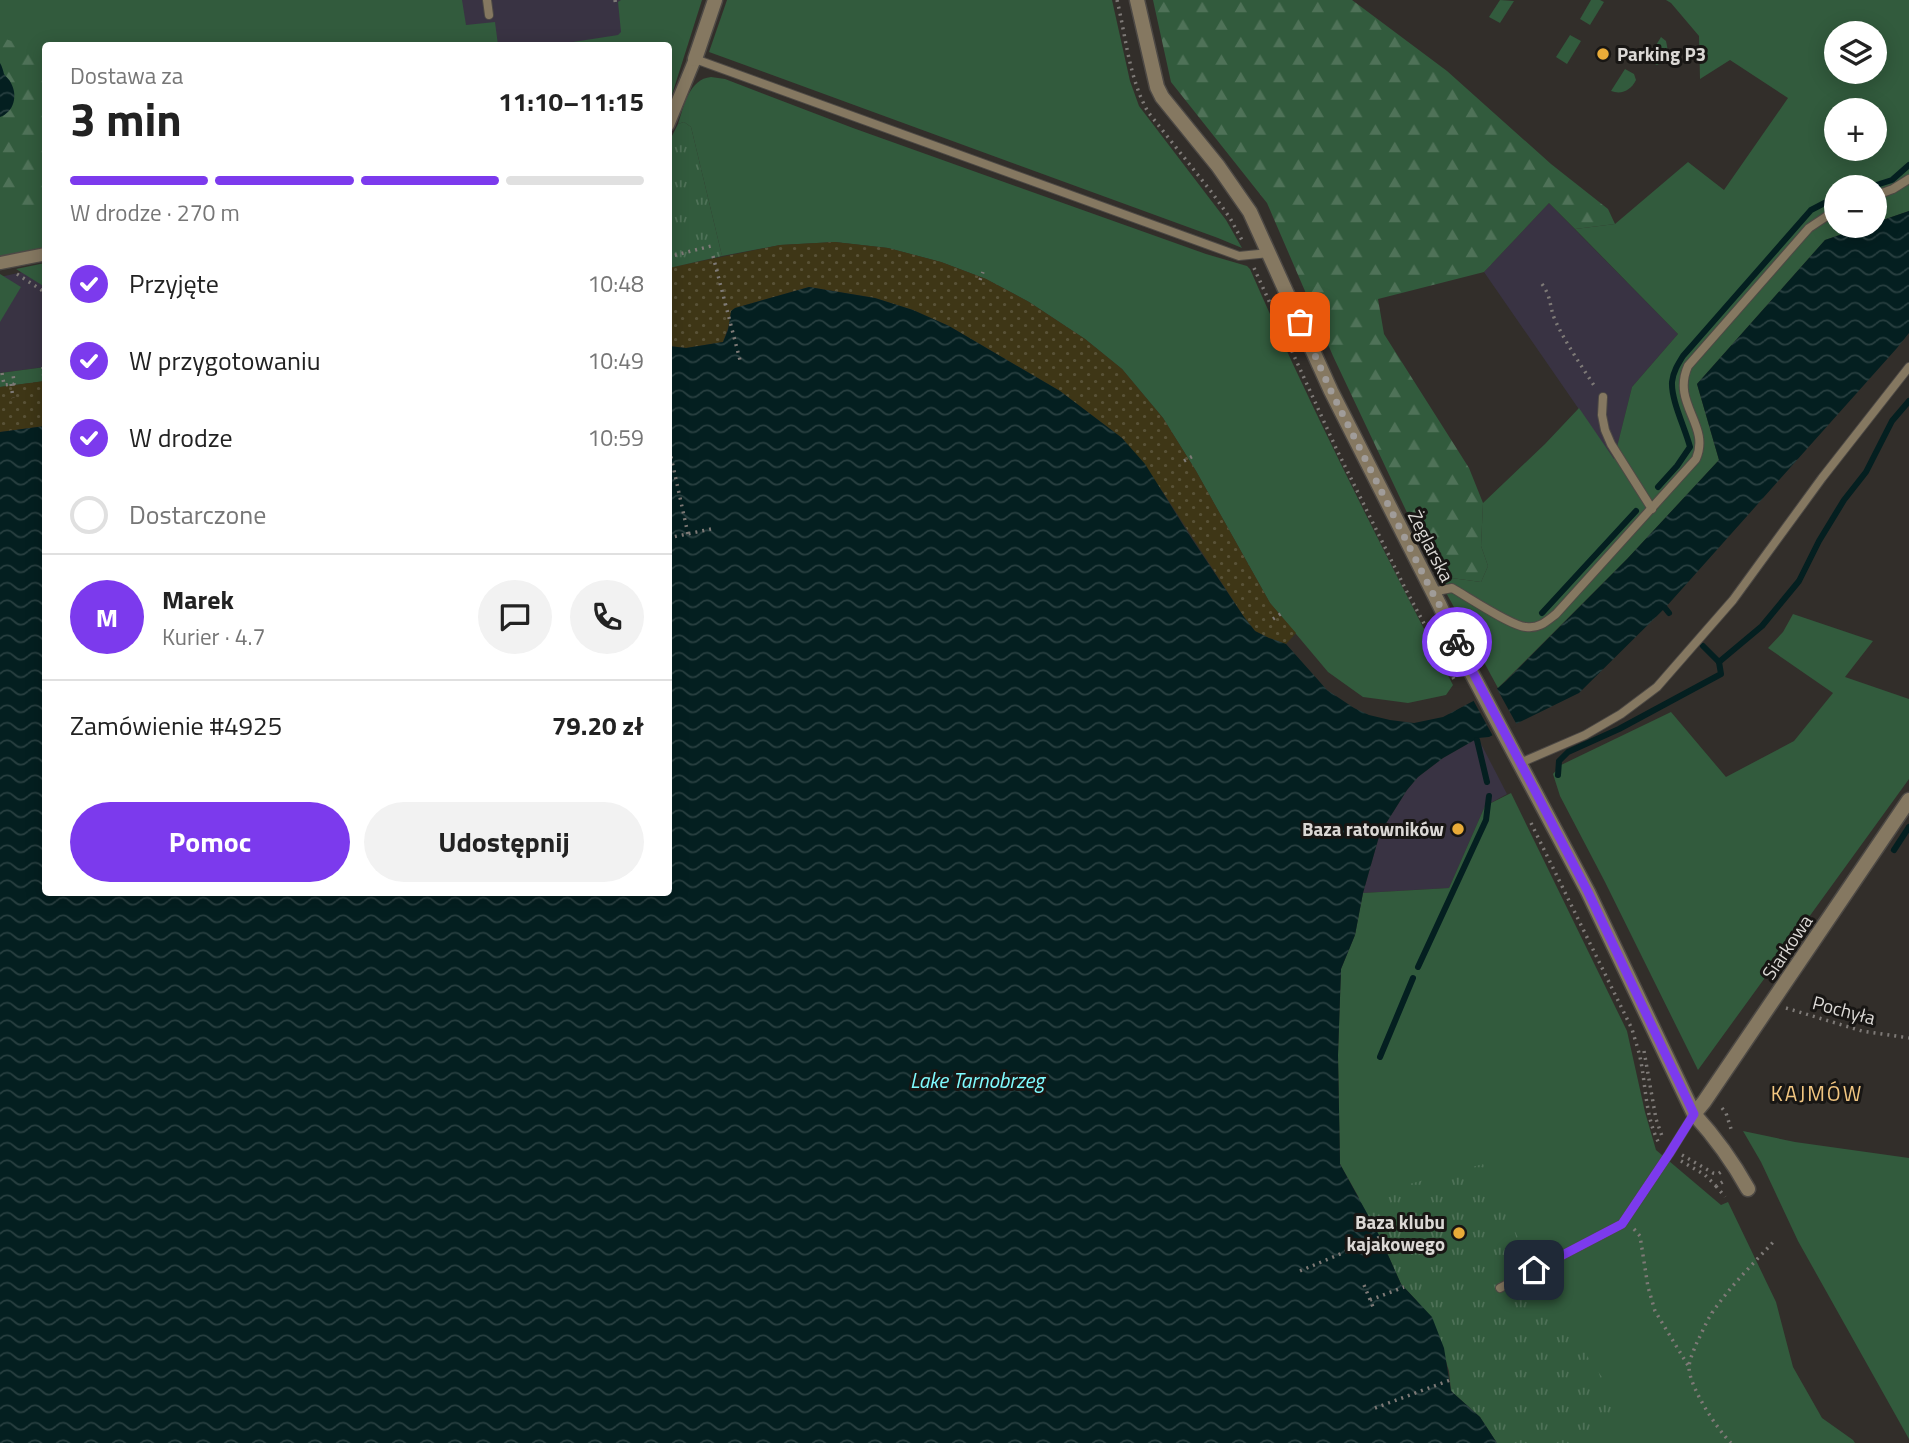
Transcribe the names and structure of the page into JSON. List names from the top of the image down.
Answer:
{
  "streets": {
    "street": ["Żeglarska", "Siarkowa"],
    "path": ["Pochyła"]
  },
  "crossings": [
    ["Żeglarska", "Siarkowa"],
    ["Siarkowa", "Pochyła"]
  ],
  "districts": ["KAJMÓW"],
  "water": ["Lake Tarnobrzeg"],
  "places": ["Parking P3", "Baza ratowników", "Baza klubu kajakowego"],
  "page": {
    "map_buttons": ["+", "−"],
    "heading": ["3 min", "Dostawa za", "11:10–11:15"],
    "panel": [
      "Marek",
      "Kurier · 4.7",
      "Zamówienie #4925",
      "79.20 zł"
    ],
    "bar": "W drodze · 270 m",
    "list": [
      ["Przyjęte", "10:48"],
      ["W przygotowaniu", "10:49"],
      ["W drodze", "10:59"],
      "Dostarczone"
    ],
    "round": "M",
    "buttons": ["Pomoc", "Udostępnij"]
  }
}
